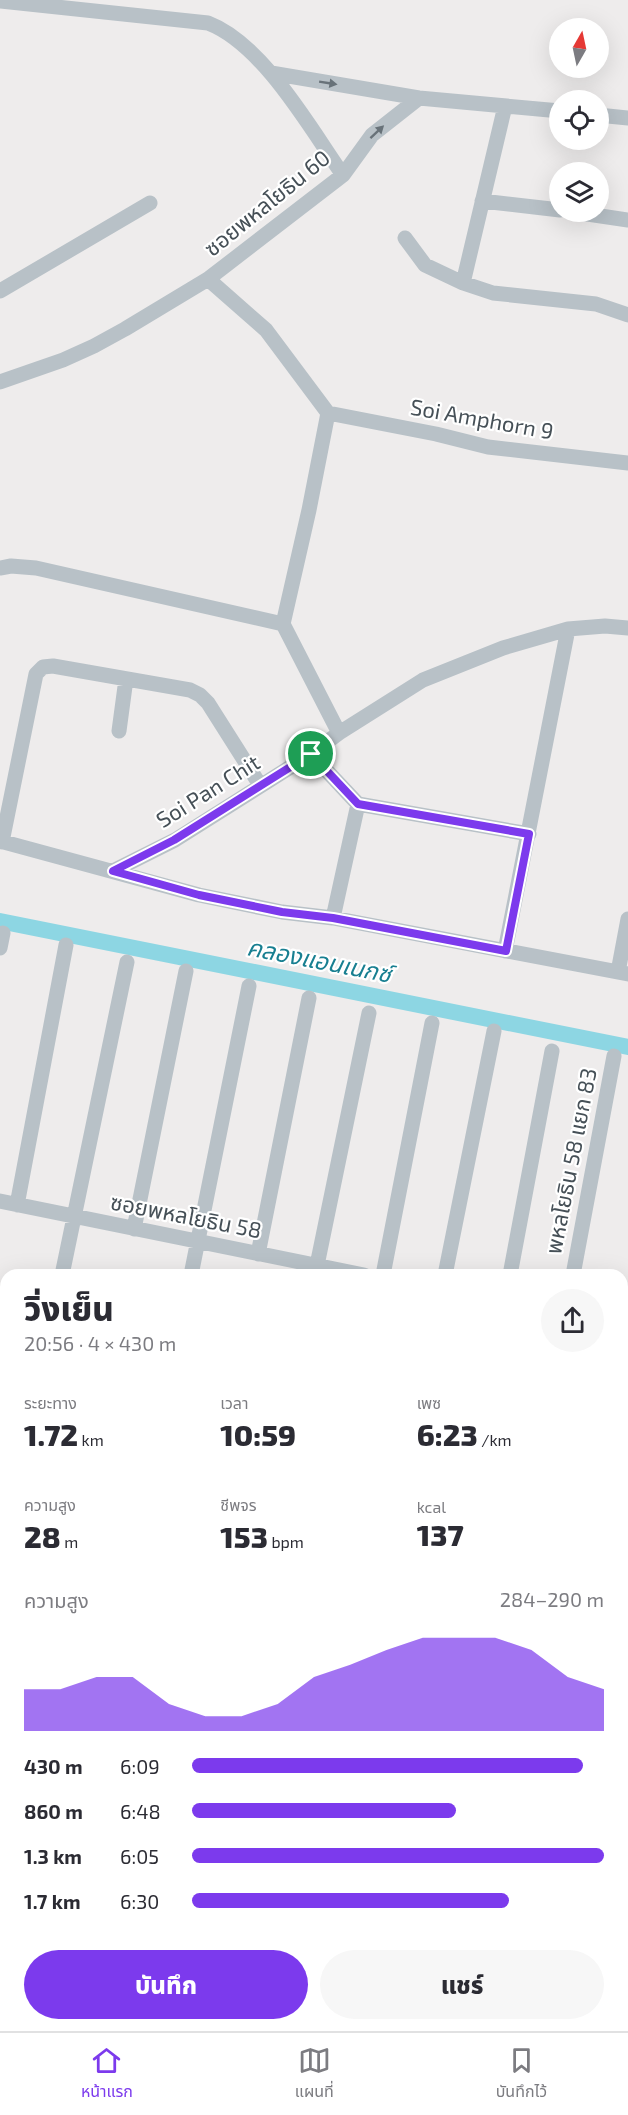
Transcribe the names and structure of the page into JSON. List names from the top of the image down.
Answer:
{
  "streets": {
    "street": [
      "ซอยพหลโยธิน 60",
      "Soi Amphorn 9",
      "Soi Pan Chit",
      "พหลโยธิน 58 แยก 83",
      "ซอยพหลโยธิน 58"
    ]
  },
  "water": ["คลองแอนเนกซ์"],
  "north": "top",
  "page": {
    "heading": ["วิ่งเย็น", "20:56 · 4 × 430 m"],
    "stats": [
      ["ระยะทาง", "1.72 km"],
      ["เวลา", "10:59"],
      ["เพซ", "6:23 /km"],
      ["ความสูง", "28 m"],
      ["ชีพจร", "153 bpm"],
      ["kcal", "137"]
    ],
    "chart": ["ความสูง", "284–290 m"],
    "list": [
      {
        "name": "430 m",
        "note": "6:09"
      },
      {
        "name": "860 m",
        "note": "6:48"
      },
      {
        "name": "1.3 km",
        "note": "6:05"
      },
      {
        "name": "1.7 km",
        "note": "6:30"
      }
    ],
    "buttons": ["บันทึก", "แชร์"],
    "tabs": ["หน้าแรก", "แผนที่", "บันทึกไว้"]
  }
}
